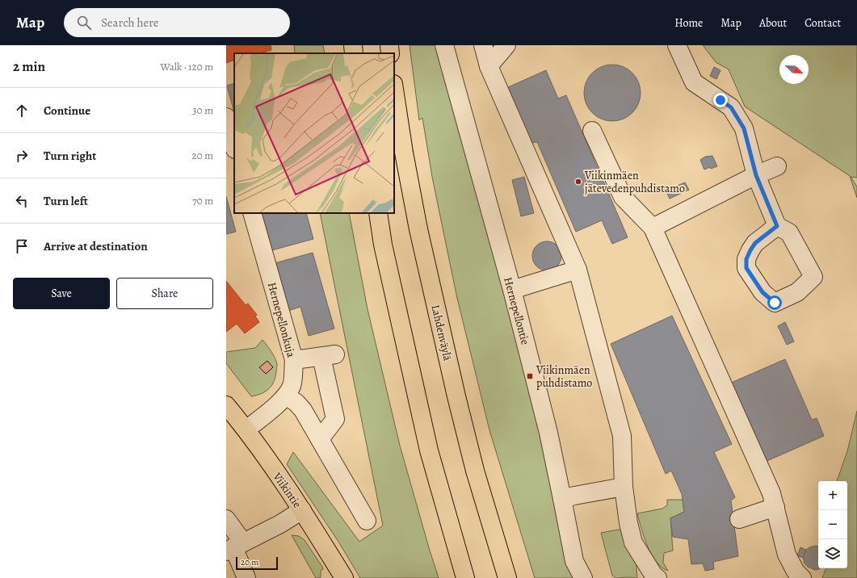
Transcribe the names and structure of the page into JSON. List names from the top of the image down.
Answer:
{
  "streets": {
    "main road": ["Lahdenväylä", "Viikintie"],
    "street": ["Hernepellontie", "Hernepellonkuja"]
  },
  "crossings": [
    ["Hernepellonkuja", "Viikintie"]
  ],
  "places": {
    "other": ["Viikinmäen jätevedenpuhdistamo"],
    "transit": ["Viikinmäen puhdistamo"]
  },
  "scale_bar": "20 m",
  "north": "bottom right",
  "page": {
    "header": "Map",
    "search": "Search here",
    "nav": [
      "Home",
      "Map",
      "About",
      "Contact"
    ],
    "heading": ["2 min", "Walk · 120 m"],
    "list": [
      ["Continue", "30 m"],
      ["Turn right", "20 m"],
      ["Turn left", "70 m"],
      "Arrive at destination"
    ],
    "buttons": ["Save", "Share"],
    "map_buttons": ["+", "−"],
    "scale": "20 m"
  }
}
